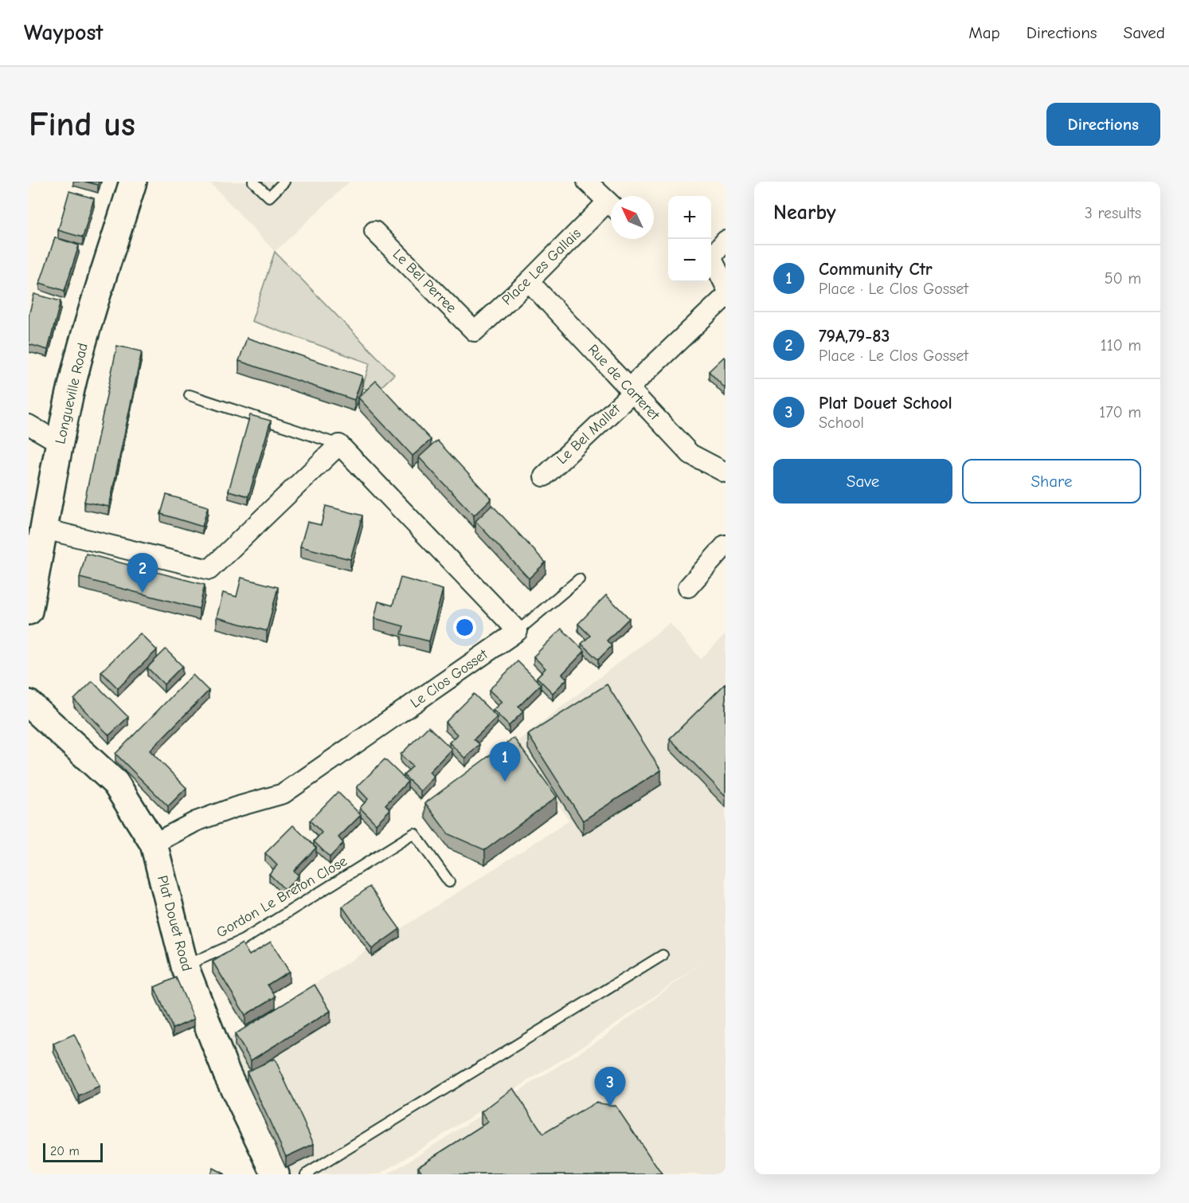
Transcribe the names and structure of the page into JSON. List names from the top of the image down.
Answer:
{
  "streets": {
    "main road": ["Longueville Road", "Plat Douet Road"],
    "street": [
      "Place Les Gallais",
      "Le Bel Perree",
      "Rue de Carteret",
      "Le Bel Mallet",
      "Le Clos Gosset"
    ],
    "lane": ["Gordon Le Breton Close"]
  },
  "crossings": [
    ["Place Les Gallais", "Le Bel Perree"],
    ["Place Les Gallais", "Rue de Carteret"],
    ["Rue de Carteret", "Le Bel Mallet"],
    ["Le Clos Gosset", "Plat Douet Road"],
    ["Gordon Le Breton Close", "Plat Douet Road"]
  ],
  "scale_bar": "20 m",
  "north": "top left",
  "page": {
    "header": "Waypost",
    "nav": ["Map", "Directions", "Saved"],
    "buttons": [
      "Directions",
      ["Save", "Share"]
    ],
    "title": "Find us",
    "heading": ["Nearby", "3 results"],
    "map_buttons": ["+", "−"],
    "list": [
      {
        "mark": "1",
        "name": "Community Ctr",
        "note": "Place · Le Clos Gosset",
        "value": "50 m"
      },
      {
        "mark": "2",
        "name": "79A,79-83",
        "note": "Place · Le Clos Gosset",
        "value": "110 m"
      },
      {
        "mark": "3",
        "name": "Plat Douet School",
        "note": "School",
        "value": "170 m"
      }
    ],
    "pins": ["2", "1", "3"],
    "scale": "20 m"
  }
}
